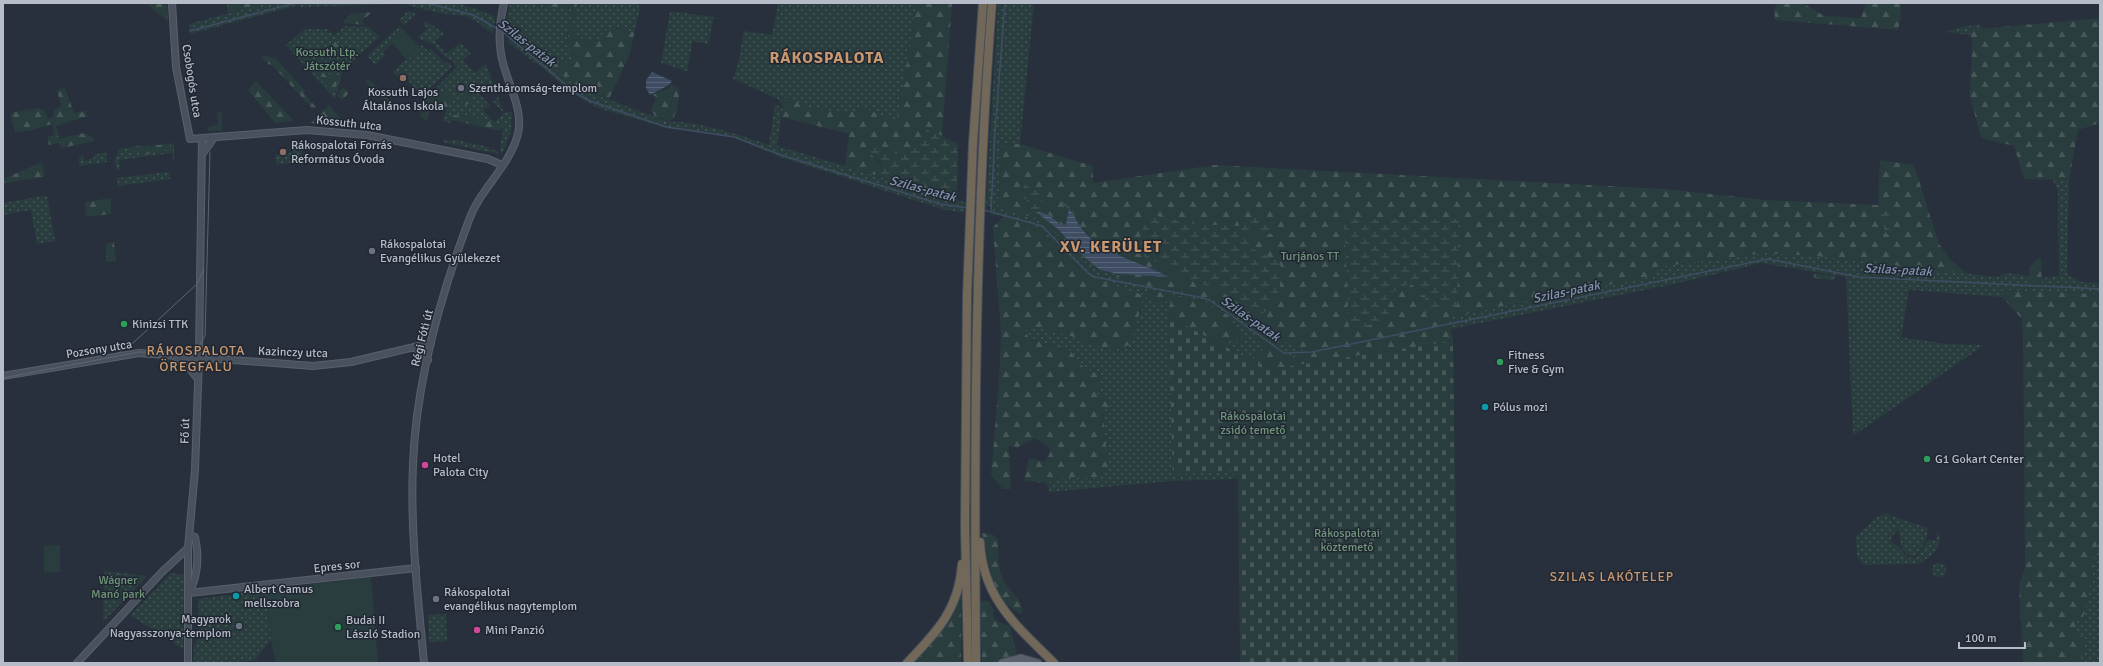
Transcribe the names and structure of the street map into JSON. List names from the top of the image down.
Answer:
{
  "streets": {
    "street": [
      "Csobogós utca",
      "Kossuth utca",
      "Régi Fóti út",
      "Pozsony utca",
      "Kazinczy utca",
      "Fő út",
      "Epres sor"
    ]
  },
  "crossings": [
    ["Csobogós utca", "Kossuth utca"],
    ["Kossuth utca", "Régi Fóti út"],
    ["Kossuth utca", "Fő út"],
    ["Régi Fóti út", "Kazinczy utca"],
    ["Régi Fóti út", "Epres sor"],
    ["Pozsony utca", "Kazinczy utca"],
    ["Pozsony utca", "Fő út"],
    ["Kazinczy utca", "Fő út"],
    ["Fő út", "Epres sor"]
  ],
  "districts": [
    "RÁKOSPALOTA",
    "XV. KERÜLET",
    "RÁKOSPALOTA ÖREGFALU",
    "SZILAS LAKÓTELEP"
  ],
  "water": ["Szilas-patak"],
  "parks": [
    "Kossuth Ltp. Játszótér",
    "Turjános TT",
    "Rákospalotai zsidó temető",
    "Rákospalotai köztemető",
    "Wágner Manó park"
  ],
  "places": [
    "Kossuth Lajos Általános Iskola",
    "Szentháromság-templom",
    "Rákospalotai Forrás Református Óvoda",
    "Rákospalotai Evangélikus Gyülekezet",
    "Kinizsi TTK",
    "Fitness Five & Gym",
    "Pólus mozi",
    "G1 Gokart Center",
    "Hotel Palota City",
    "Albert Camus mellszobra",
    "Rákospalotai evangélikus nagytemplom",
    "Magyarok Nagyasszonya-templom",
    "Budai II László Stadion",
    "Mini Panzió"
  ],
  "scale_bar": "100 m"
}
